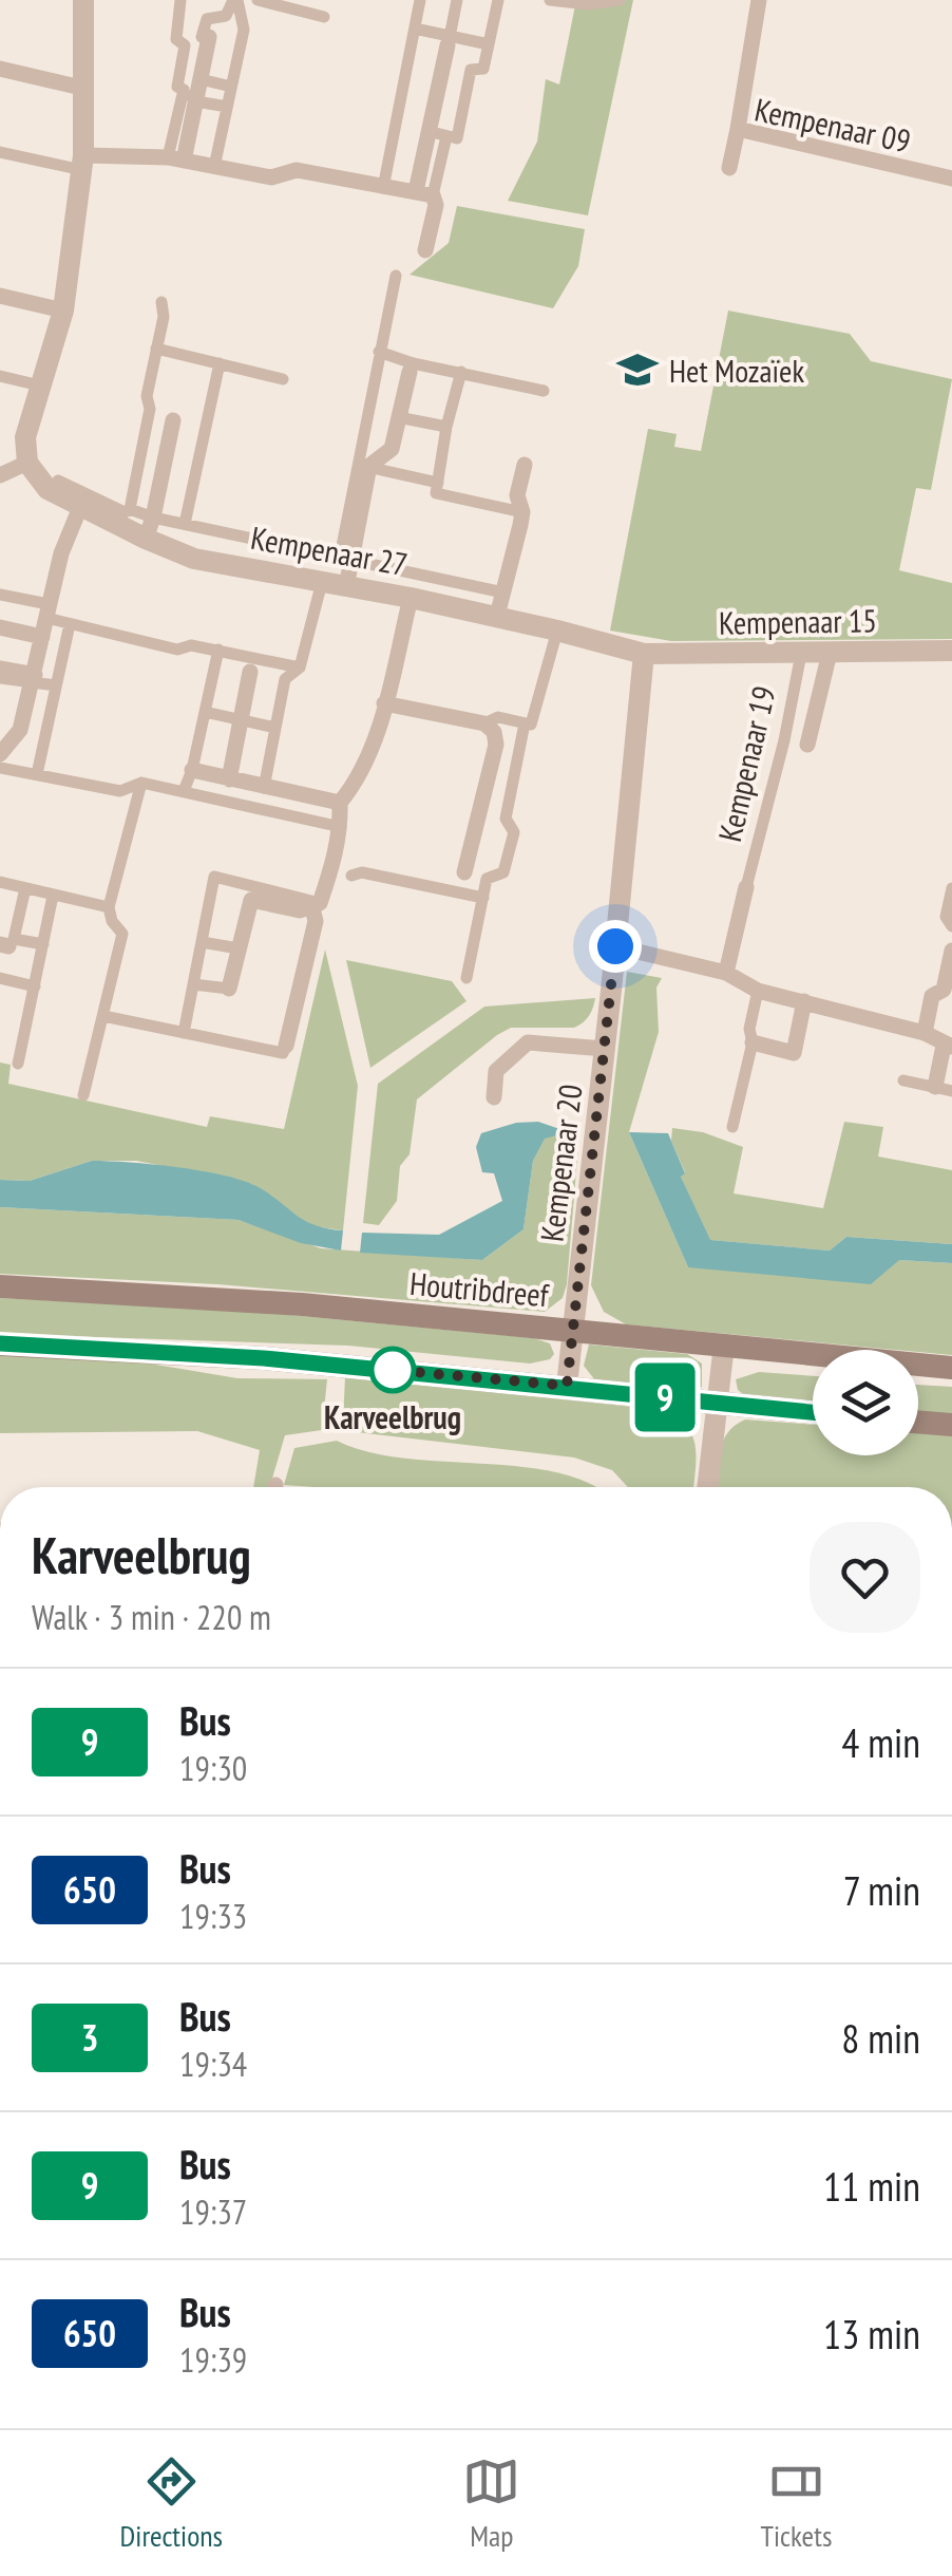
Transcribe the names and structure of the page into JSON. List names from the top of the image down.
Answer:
{
  "streets": {
    "main road": ["Houtribdreef"],
    "street": [
      "Kempenaar 09",
      "Kempenaar 27",
      "Kempenaar 15",
      "Kempenaar 19",
      "Kempenaar 20"
    ]
  },
  "crossings": [
    ["Kempenaar 27", "Kempenaar 15"],
    ["Kempenaar 27", "Kempenaar 20"],
    ["Kempenaar 15", "Kempenaar 19"],
    ["Kempenaar 15", "Kempenaar 20"],
    ["Kempenaar 20", "Houtribdreef"]
  ],
  "places": {
    "school or university": ["Het Mozaïek"],
    "other": ["Karveelbrug"]
  },
  "lines": ["bus line 9"],
  "page": {
    "on_map": "9",
    "heading": ["Karveelbrug", "Walk · 3 min · 220 m"],
    "list": [
      {
        "mark": "9",
        "name": "Bus",
        "note": "19:30",
        "value": "4 min"
      },
      {
        "mark": "650",
        "name": "Bus",
        "note": "19:33",
        "value": "7 min"
      },
      {
        "mark": "3",
        "name": "Bus",
        "note": "19:34",
        "value": "8 min"
      },
      {
        "mark": "9",
        "name": "Bus",
        "note": "19:37",
        "value": "11 min"
      },
      {
        "mark": "650",
        "name": "Bus",
        "note": "19:39",
        "value": "13 min"
      }
    ],
    "tabs": ["Directions", "Map", "Tickets"]
  }
}
